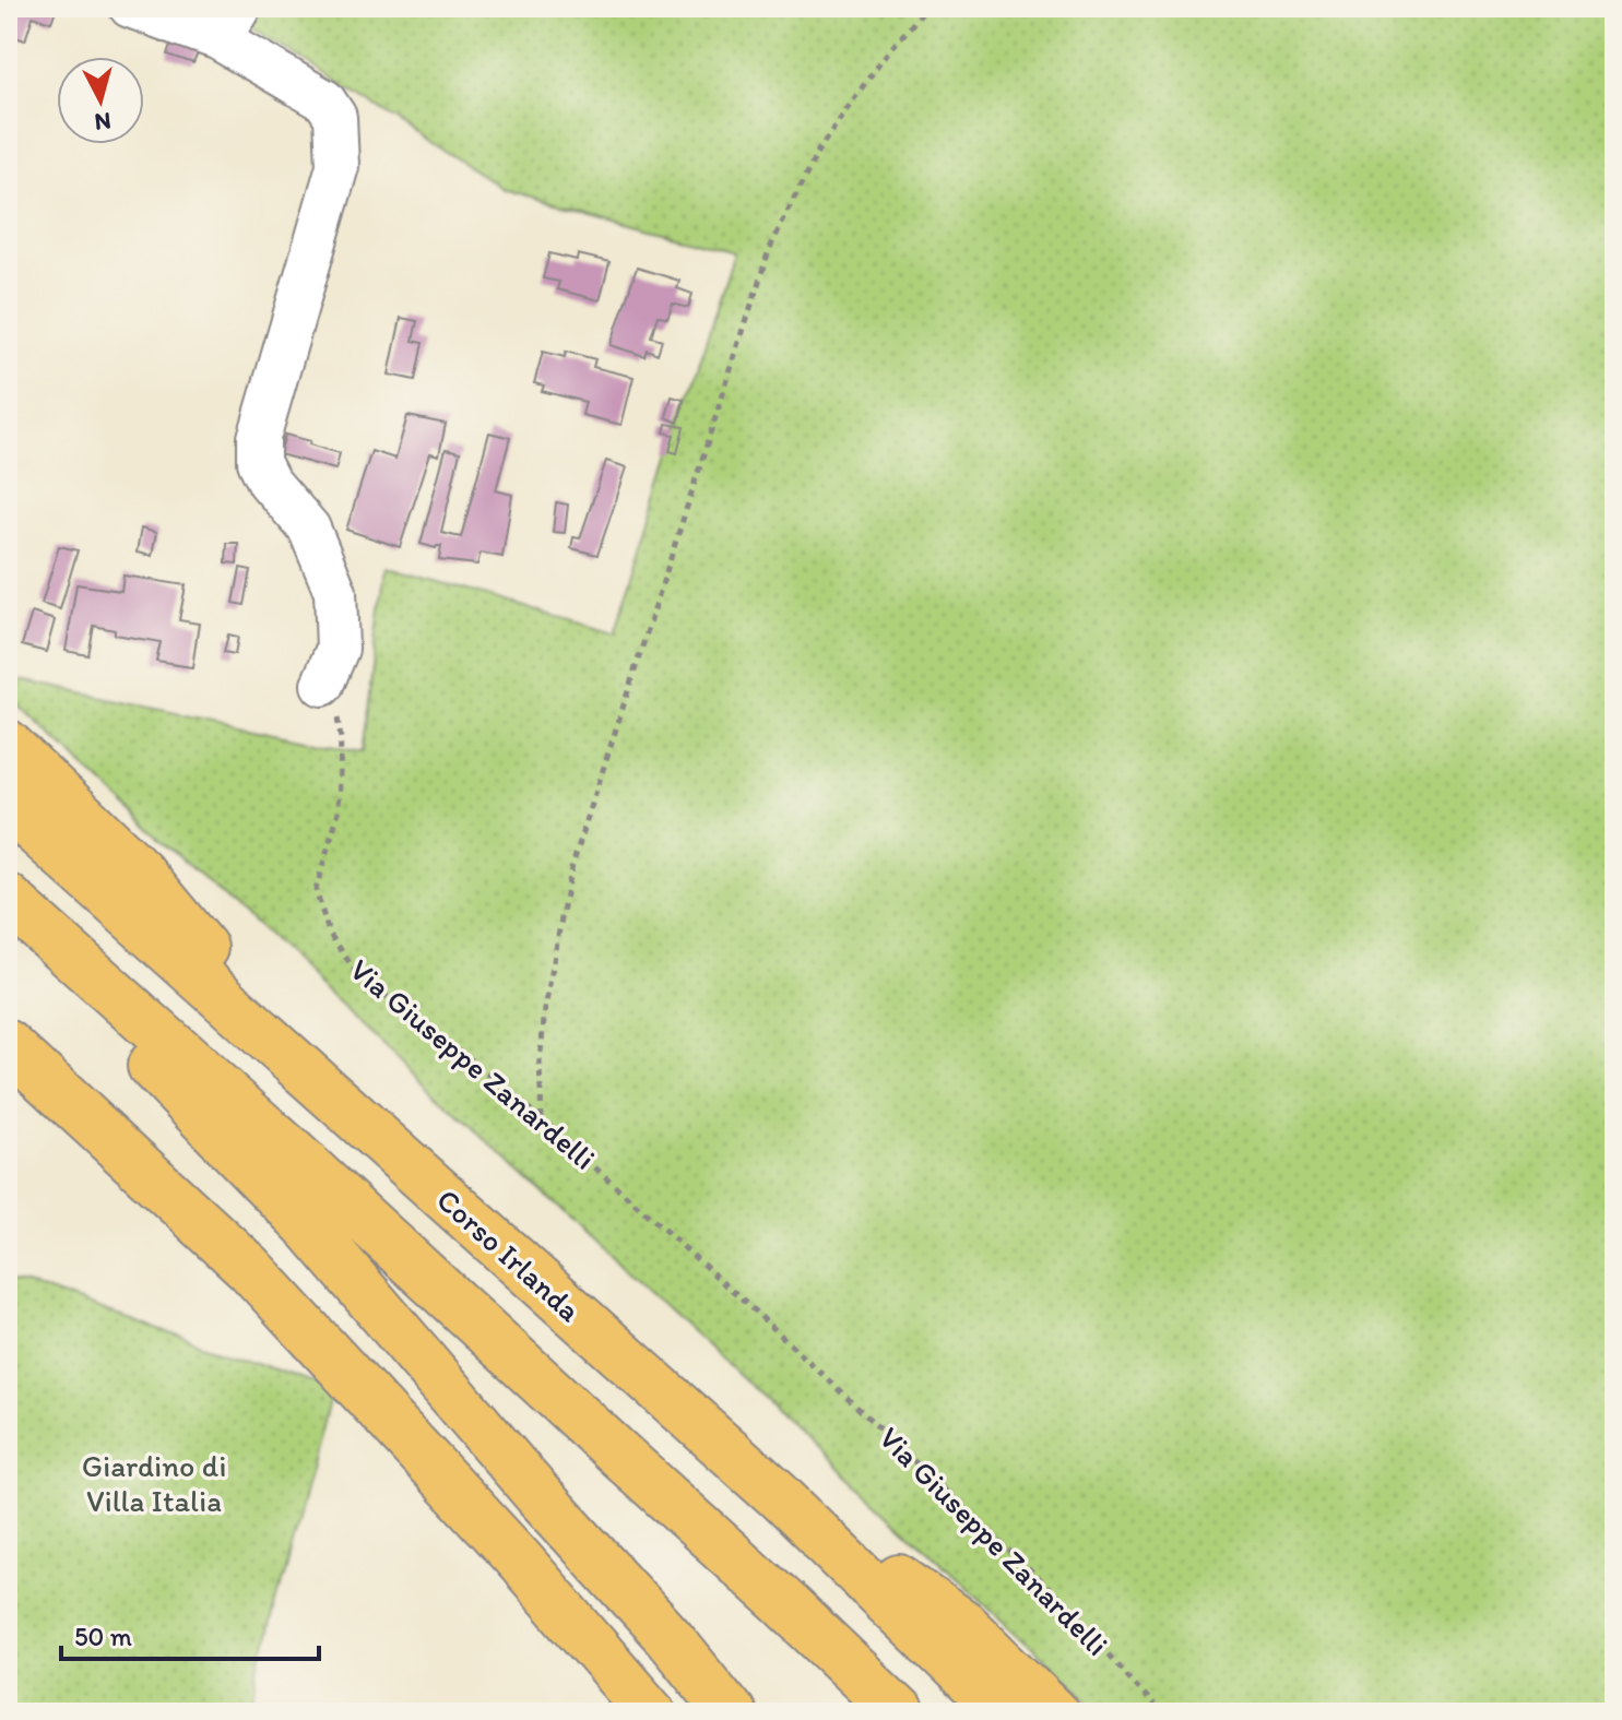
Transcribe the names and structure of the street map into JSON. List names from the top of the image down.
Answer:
{
  "streets": {
    "highway": ["Corso Irlanda"],
    "path": ["Via Giuseppe Zanardelli"]
  },
  "parks": ["Giardino di Villa Italia"],
  "scale_bar": "50 m",
  "north": "bottom"
}
